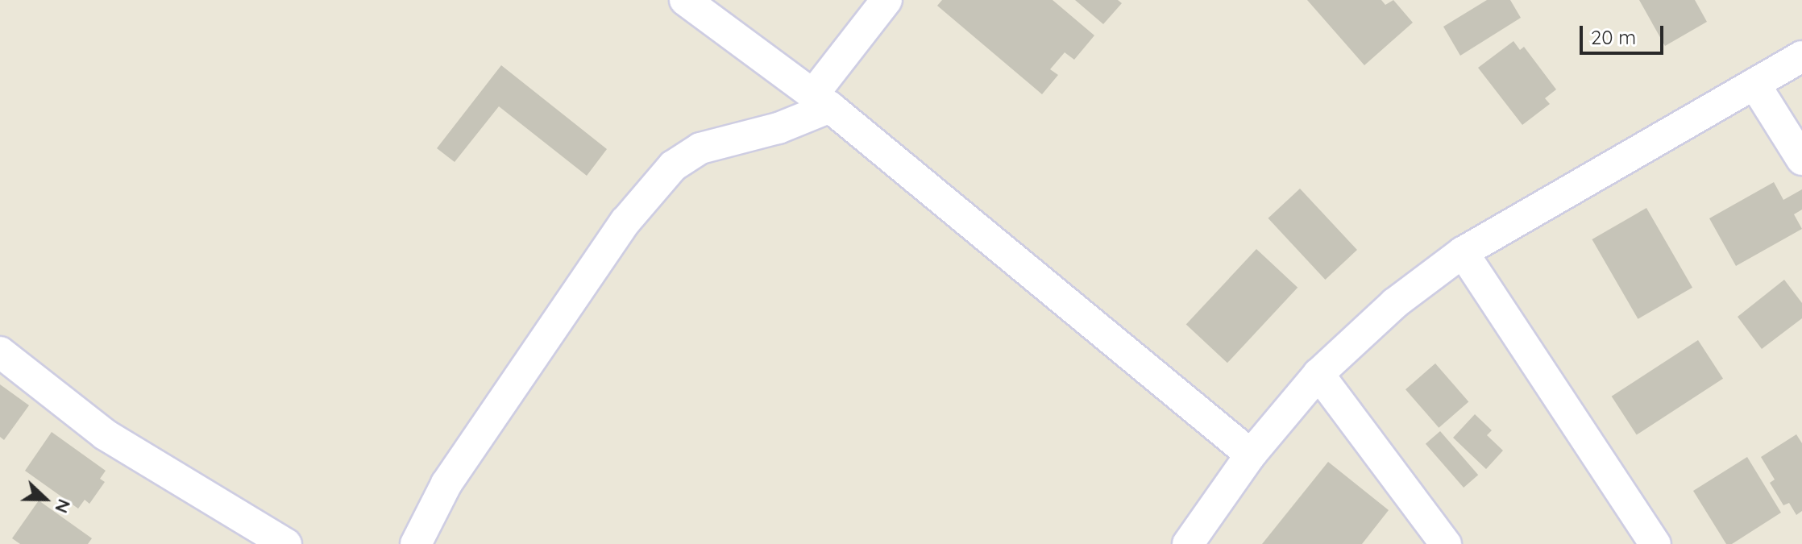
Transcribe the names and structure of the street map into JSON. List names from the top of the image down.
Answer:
{
  "scale_bar": "20 m",
  "north": "right"
}
